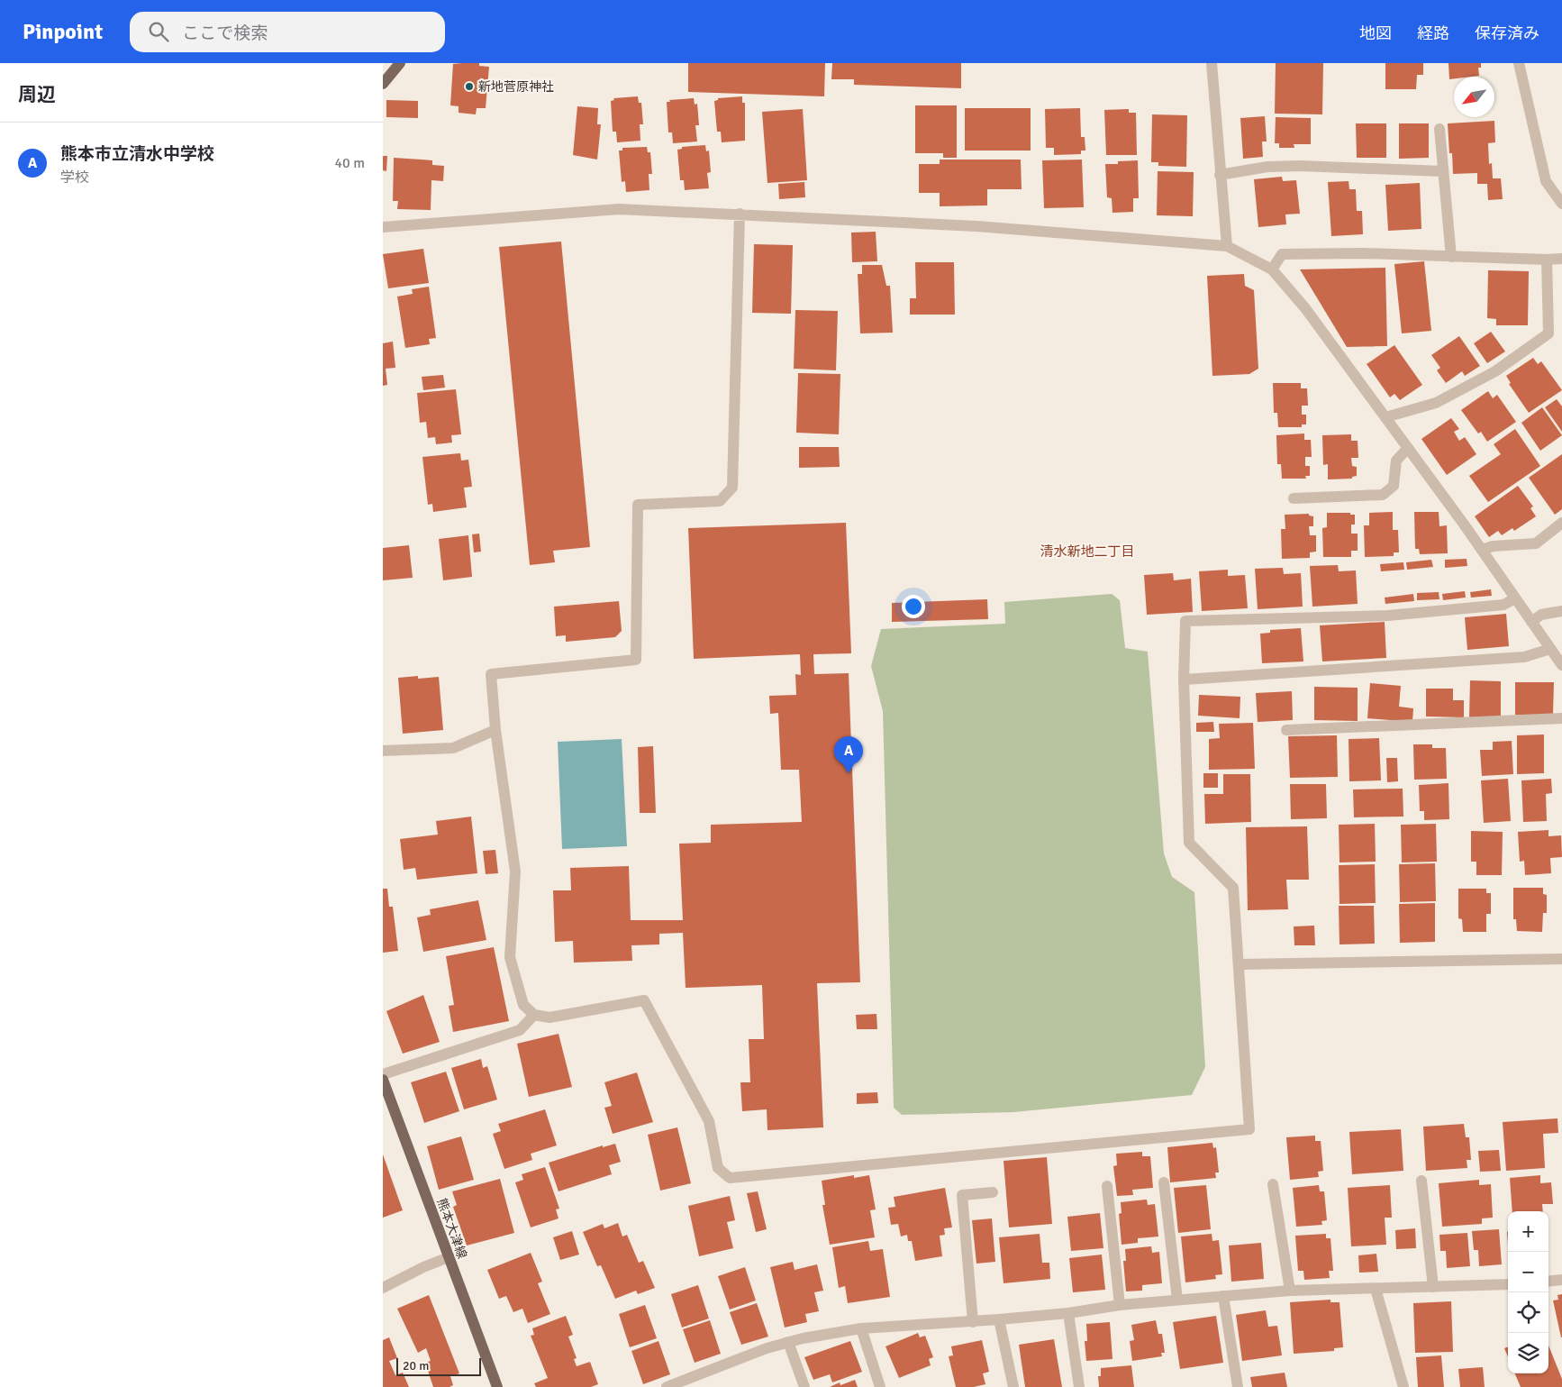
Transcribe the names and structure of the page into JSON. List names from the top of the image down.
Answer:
{
  "streets": {
    "main road": ["熊本大津線"]
  },
  "districts": ["清水新地二丁目"],
  "places": ["新地菅原神社"],
  "scale_bar": "20 m",
  "north": "bottom left",
  "page": {
    "header": "Pinpoint",
    "search": "ここで検索",
    "nav": ["地図", "経路", "保存済み"],
    "heading": "周辺",
    "list": [
      {
        "mark": "A",
        "name": "熊本市立清水中学校",
        "note": "学校",
        "value": "40 m"
      }
    ],
    "pins": "A",
    "map_buttons": ["+", "−"],
    "scale": "20 m"
  }
}
